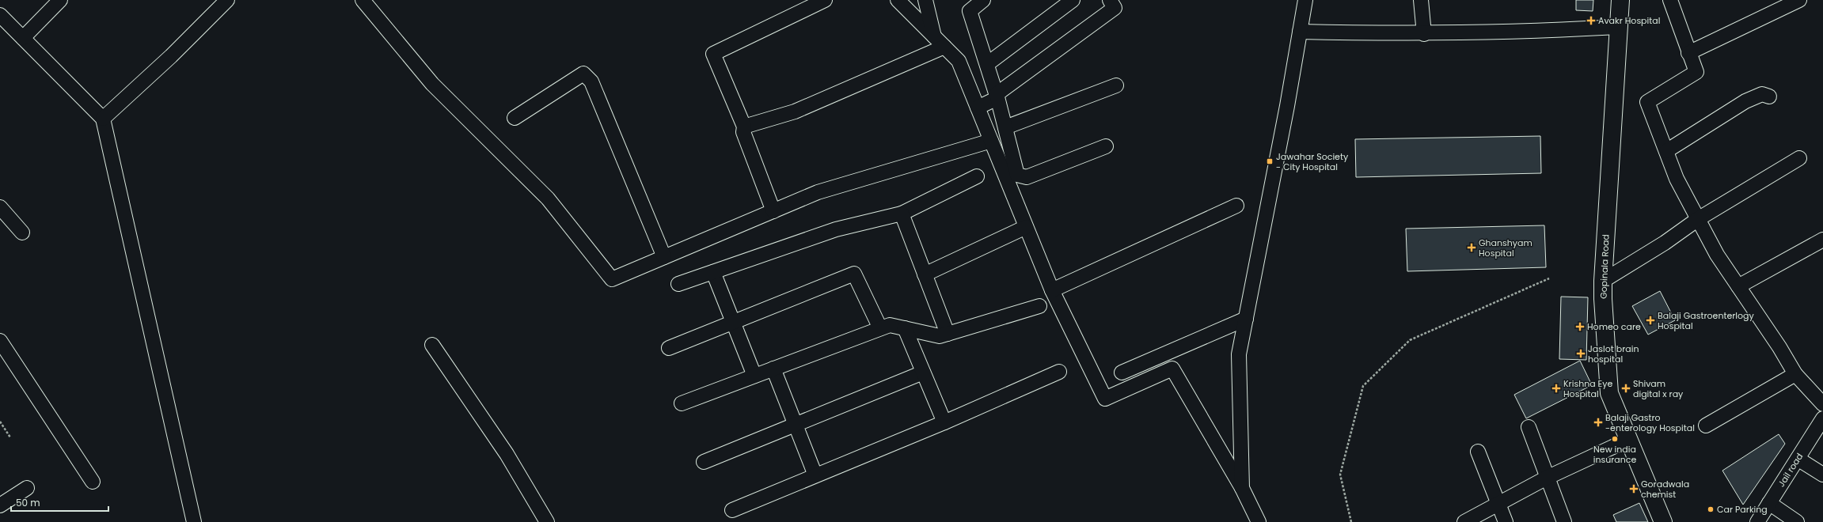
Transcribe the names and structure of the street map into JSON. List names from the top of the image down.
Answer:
{
  "streets": {
    "main road": ["Gopinala Road"],
    "street": ["Jail road"]
  },
  "places": {
    "health": [
      "Avakr Hospital",
      "Ghanshyam Hospital",
      "Balaji Gastroenterlogy Hospital",
      "Homeo care",
      "Jaslot brain hospital",
      "Krishna Eye Hospital",
      "Shivam digital x ray",
      "Balaji Gastro -enterology Hospital",
      "Goradwala chemist"
    ],
    "transit": ["Jawahar Society - City Hospital"],
    "other": ["New india insurance", "Car Parking"]
  },
  "scale_bar": "50 m"
}
